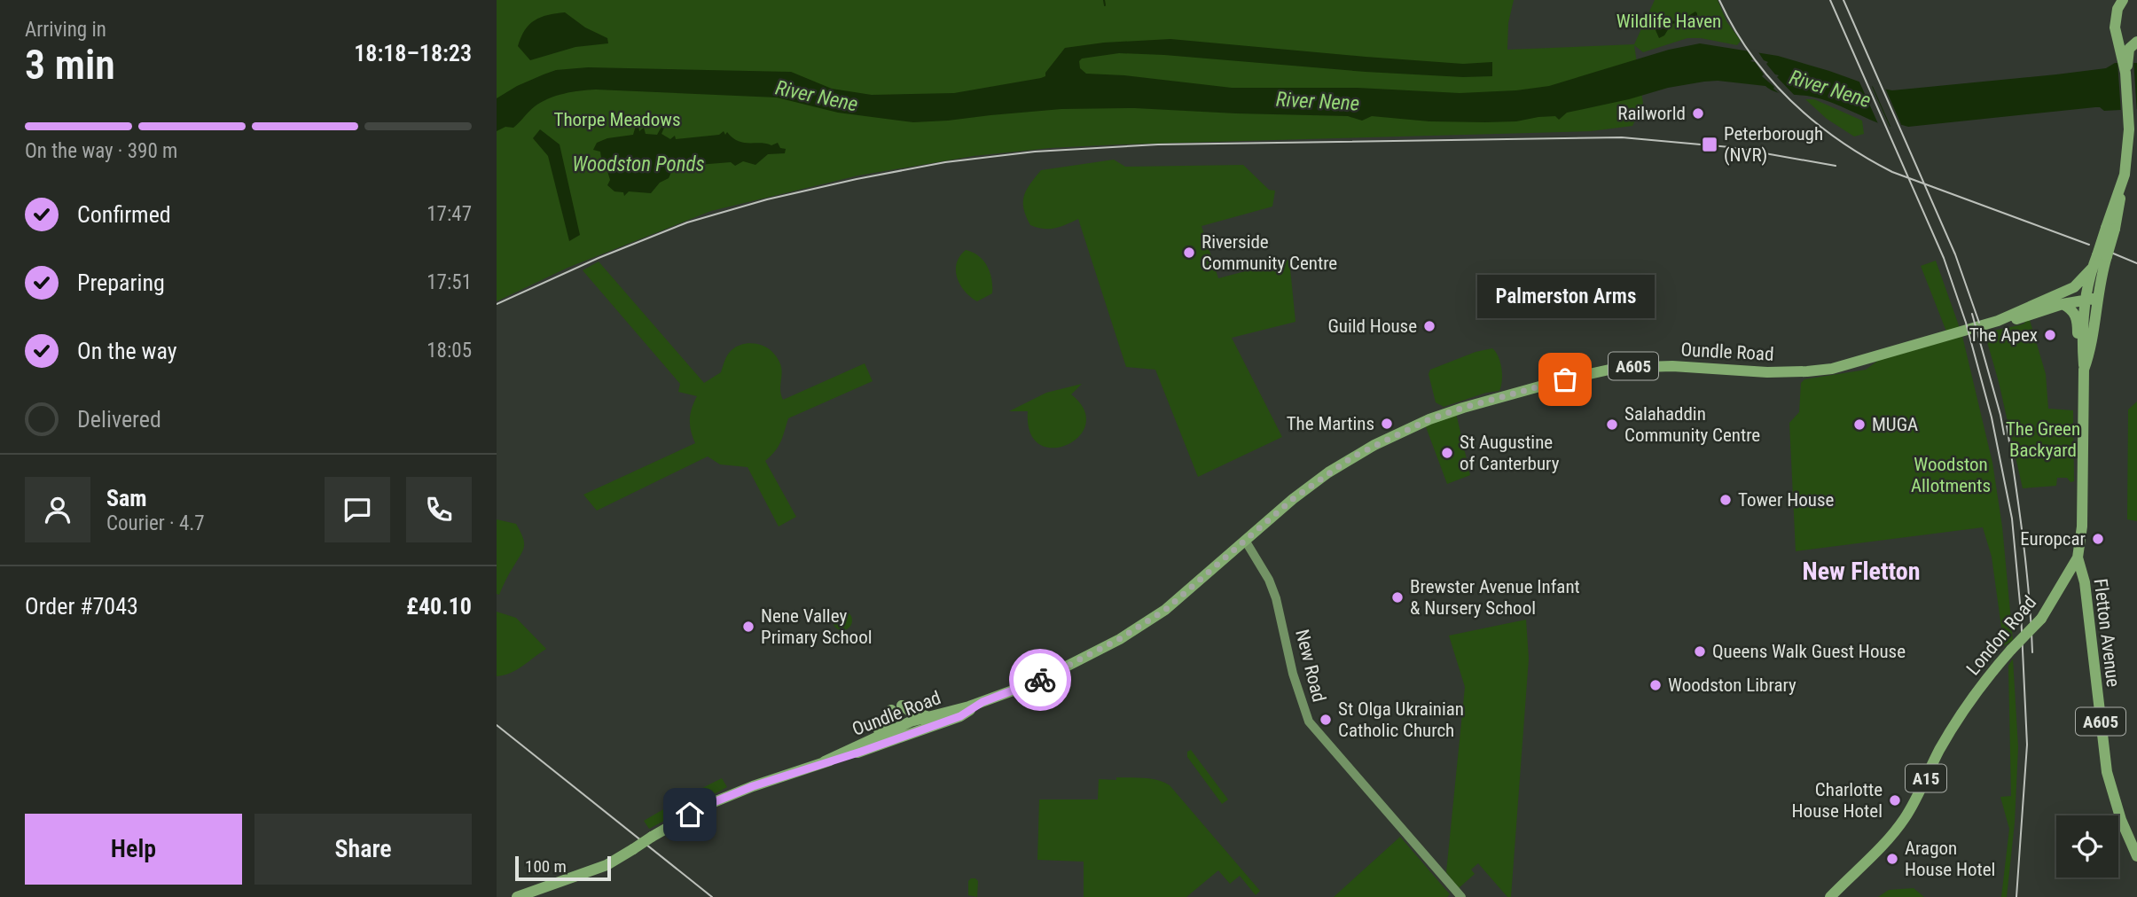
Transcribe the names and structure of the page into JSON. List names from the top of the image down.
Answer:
{
  "streets": {
    "main road": [
      "Oundle Road",
      "A605",
      "Fletton Avenue",
      "London Road",
      "A15"
    ],
    "street": ["New Road"]
  },
  "crossings": [
    ["Oundle Road", "London Road"],
    ["Oundle Road", "New Road"],
    ["Fletton Avenue", "London Road"]
  ],
  "districts": ["New Fletton"],
  "water": ["River Nene", "Woodston Ponds"],
  "parks": [
    "Wildlife Haven",
    "Thorpe Meadows",
    "The Green Backyard",
    "Woodston Allotments"
  ],
  "places": {
    "other": [
      "Railworld",
      "Riverside Community Centre",
      "Guild House",
      "The Apex",
      "Palmerston Arms",
      "The Martins",
      "Salahaddin Community Centre",
      "MUGA",
      "St Augustine of Canterbury",
      "Tower House",
      "Europcar",
      "Brewster Avenue Infant & Nursery School",
      "Nene Valley Primary School",
      "Queens Walk Guest House",
      "Woodston Library",
      "St Olga Ukrainian Catholic Church",
      "Charlotte House Hotel",
      "Aragon House Hotel"
    ],
    "transit": ["Peterborough (NVR)"]
  },
  "scale_bar": "100 m",
  "page": {
    "heading": ["3 min", "Arriving in", "18:18–18:23"],
    "panel": [
      "Sam",
      "Courier · 4.7",
      "Order #7043",
      "£40.10"
    ],
    "bar": "On the way · 390 m",
    "list": [
      ["Confirmed", "17:47"],
      ["Preparing", "17:51"],
      ["On the way", "18:05"],
      "Delivered"
    ],
    "bubble": "Palmerston Arms",
    "buttons": ["Help", "Share"],
    "scale": "100 m"
  }
}
